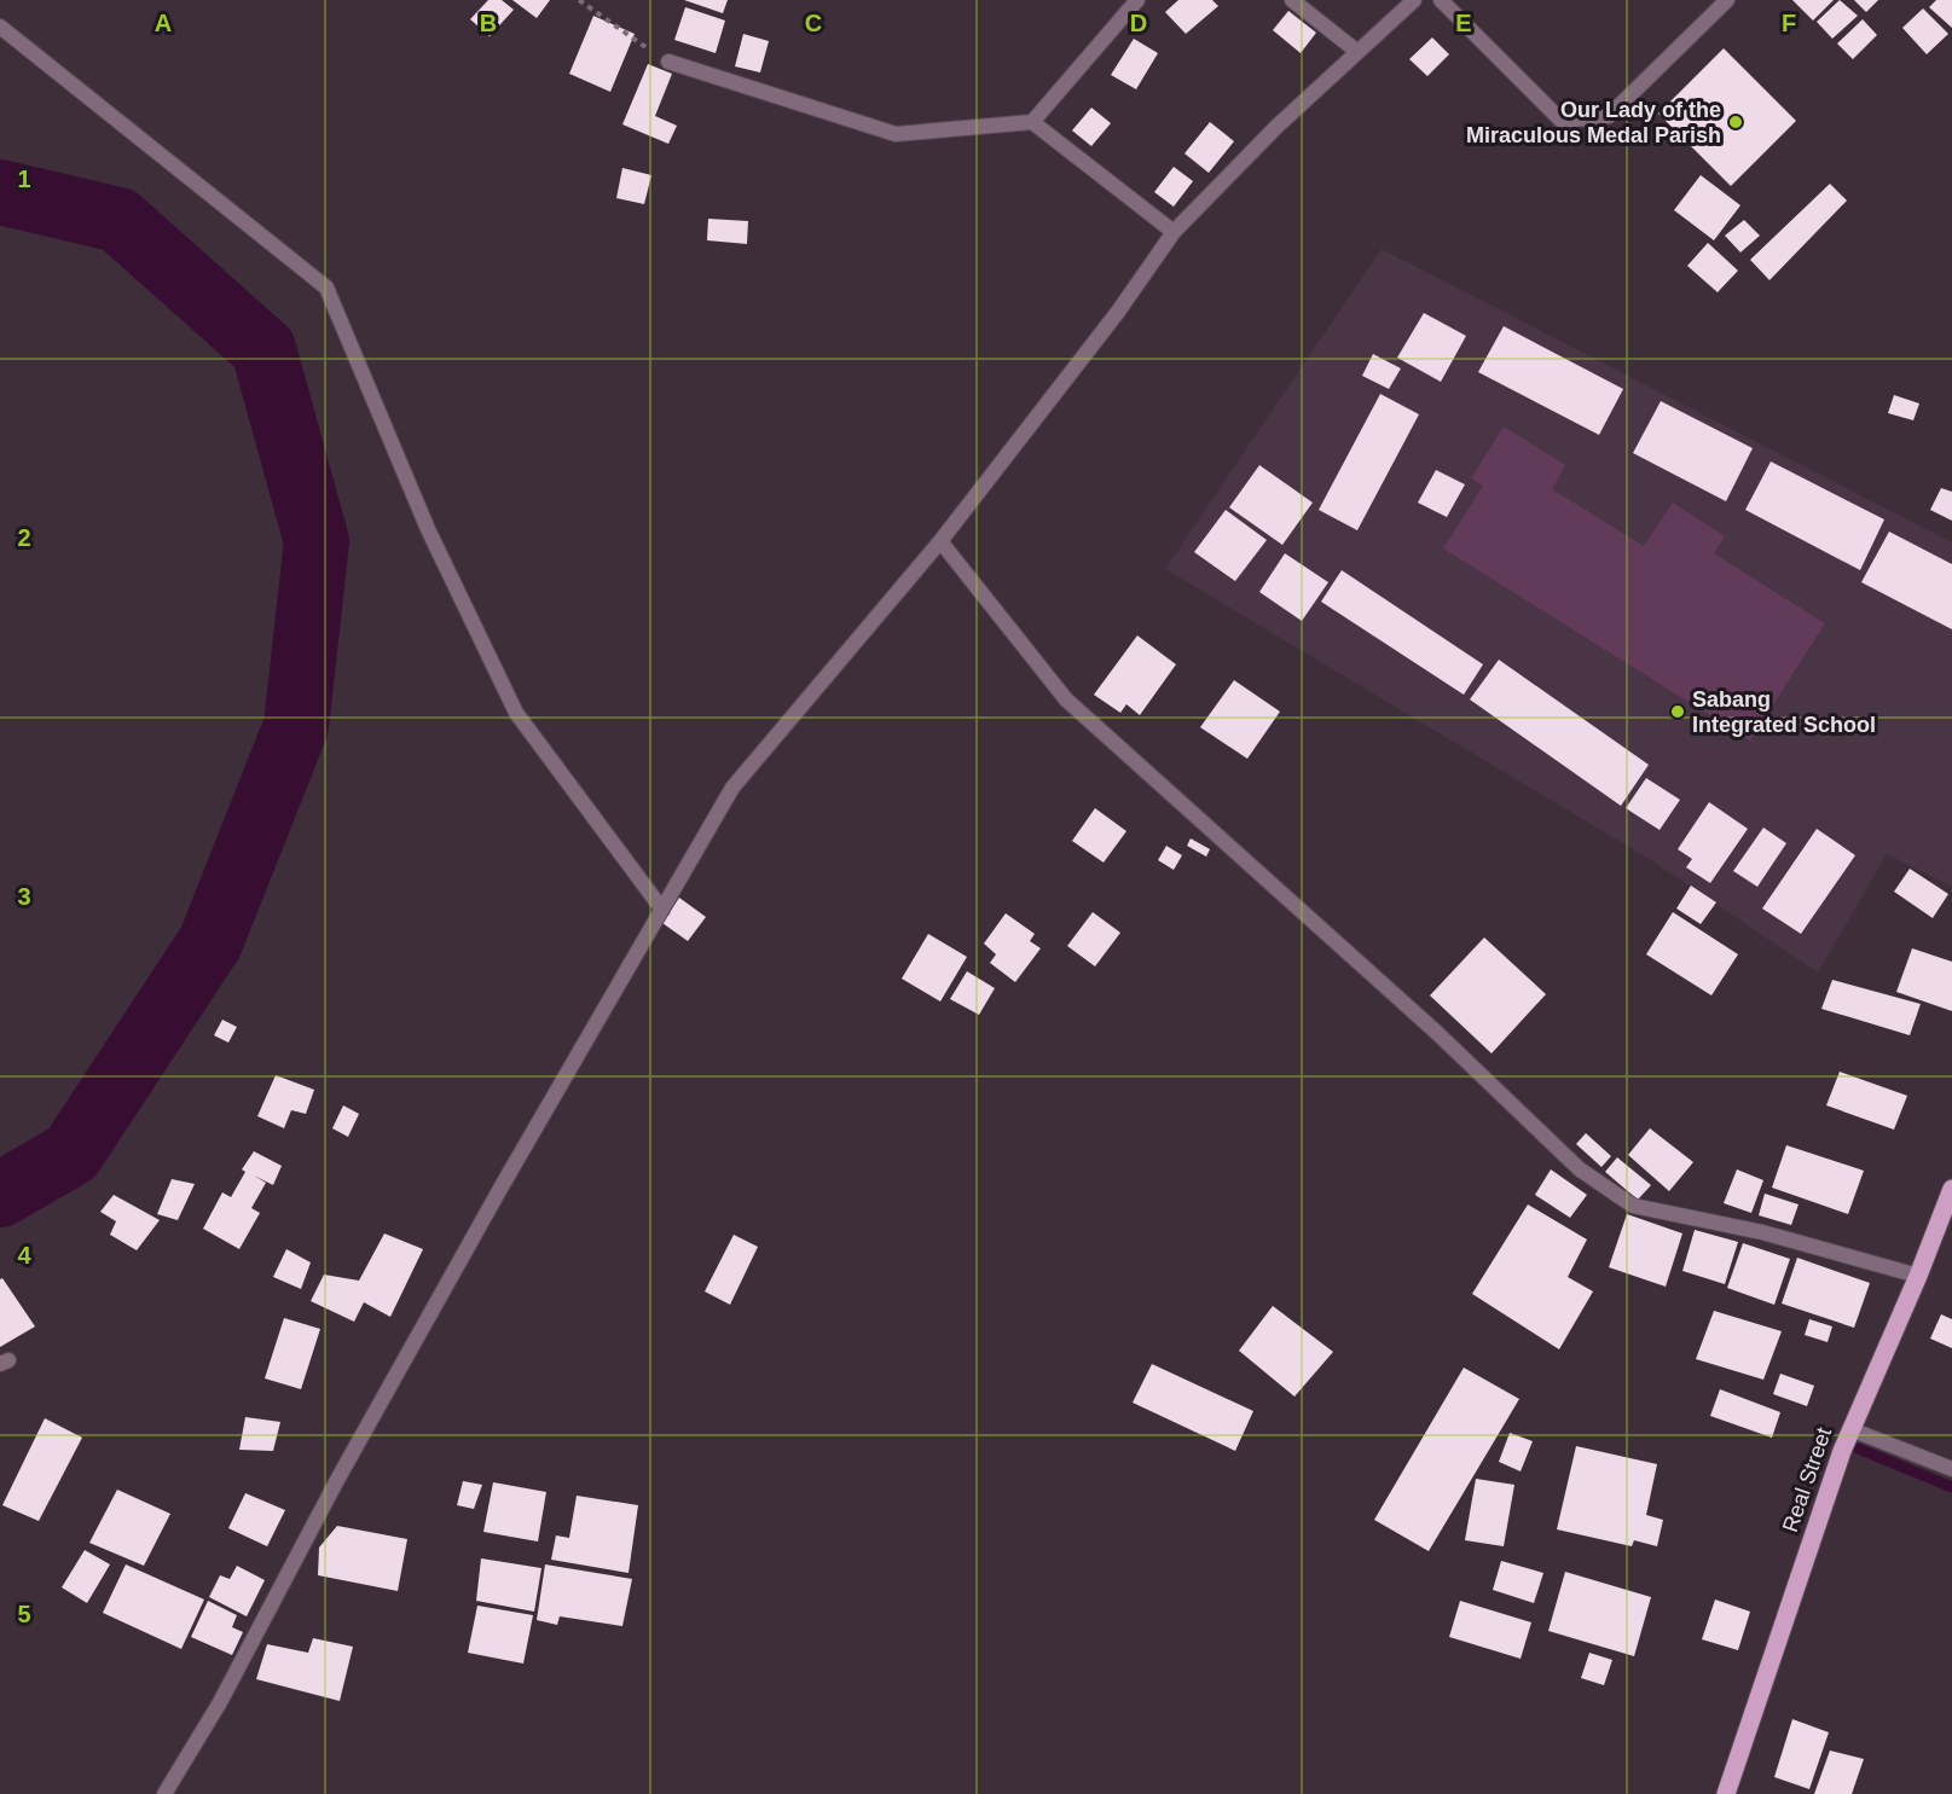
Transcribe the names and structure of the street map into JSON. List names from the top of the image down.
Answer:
{
  "streets": {
    "main road": ["Real Street"]
  },
  "places": ["Our Lady of the Miraculous Medal Parish", "Sabang Integrated School"],
  "grid": {
    "columns": [
      "A",
      "B",
      "C",
      "D",
      "E",
      "F"
    ],
    "rows": [
      "1",
      "2",
      "3",
      "4",
      "5"
    ]
  }
}
